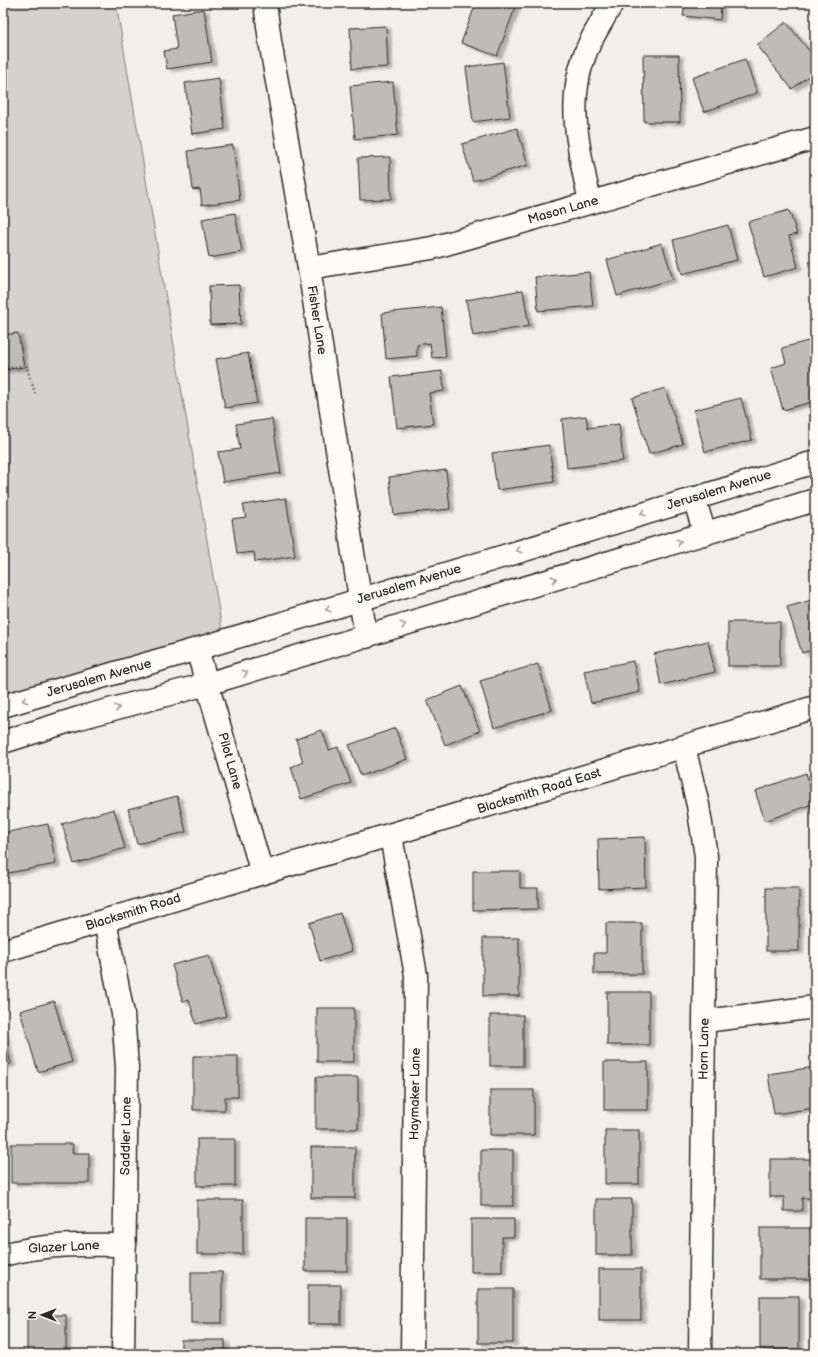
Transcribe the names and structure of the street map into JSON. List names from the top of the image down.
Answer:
{
  "streets": {
    "street": [
      "Mason Lane",
      "Fisher Lane",
      "Jerusalem Avenue",
      "Pilot Lane",
      "Blacksmith Road East",
      "Blacksmith Road",
      "Horn Lane",
      "Haymaker Lane",
      "Saddler Lane",
      "Glazer Lane"
    ]
  },
  "crossings": [
    ["Mason Lane", "Fisher Lane"],
    ["Fisher Lane", "Jerusalem Avenue"],
    ["Jerusalem Avenue", "Pilot Lane"],
    ["Pilot Lane", "Blacksmith Road East"],
    ["Pilot Lane", "Blacksmith Road"],
    ["Blacksmith Road East", "Blacksmith Road"],
    ["Blacksmith Road East", "Horn Lane"],
    ["Blacksmith Road East", "Haymaker Lane"],
    ["Blacksmith Road", "Saddler Lane"],
    ["Saddler Lane", "Glazer Lane"]
  ],
  "north": "left"
}
